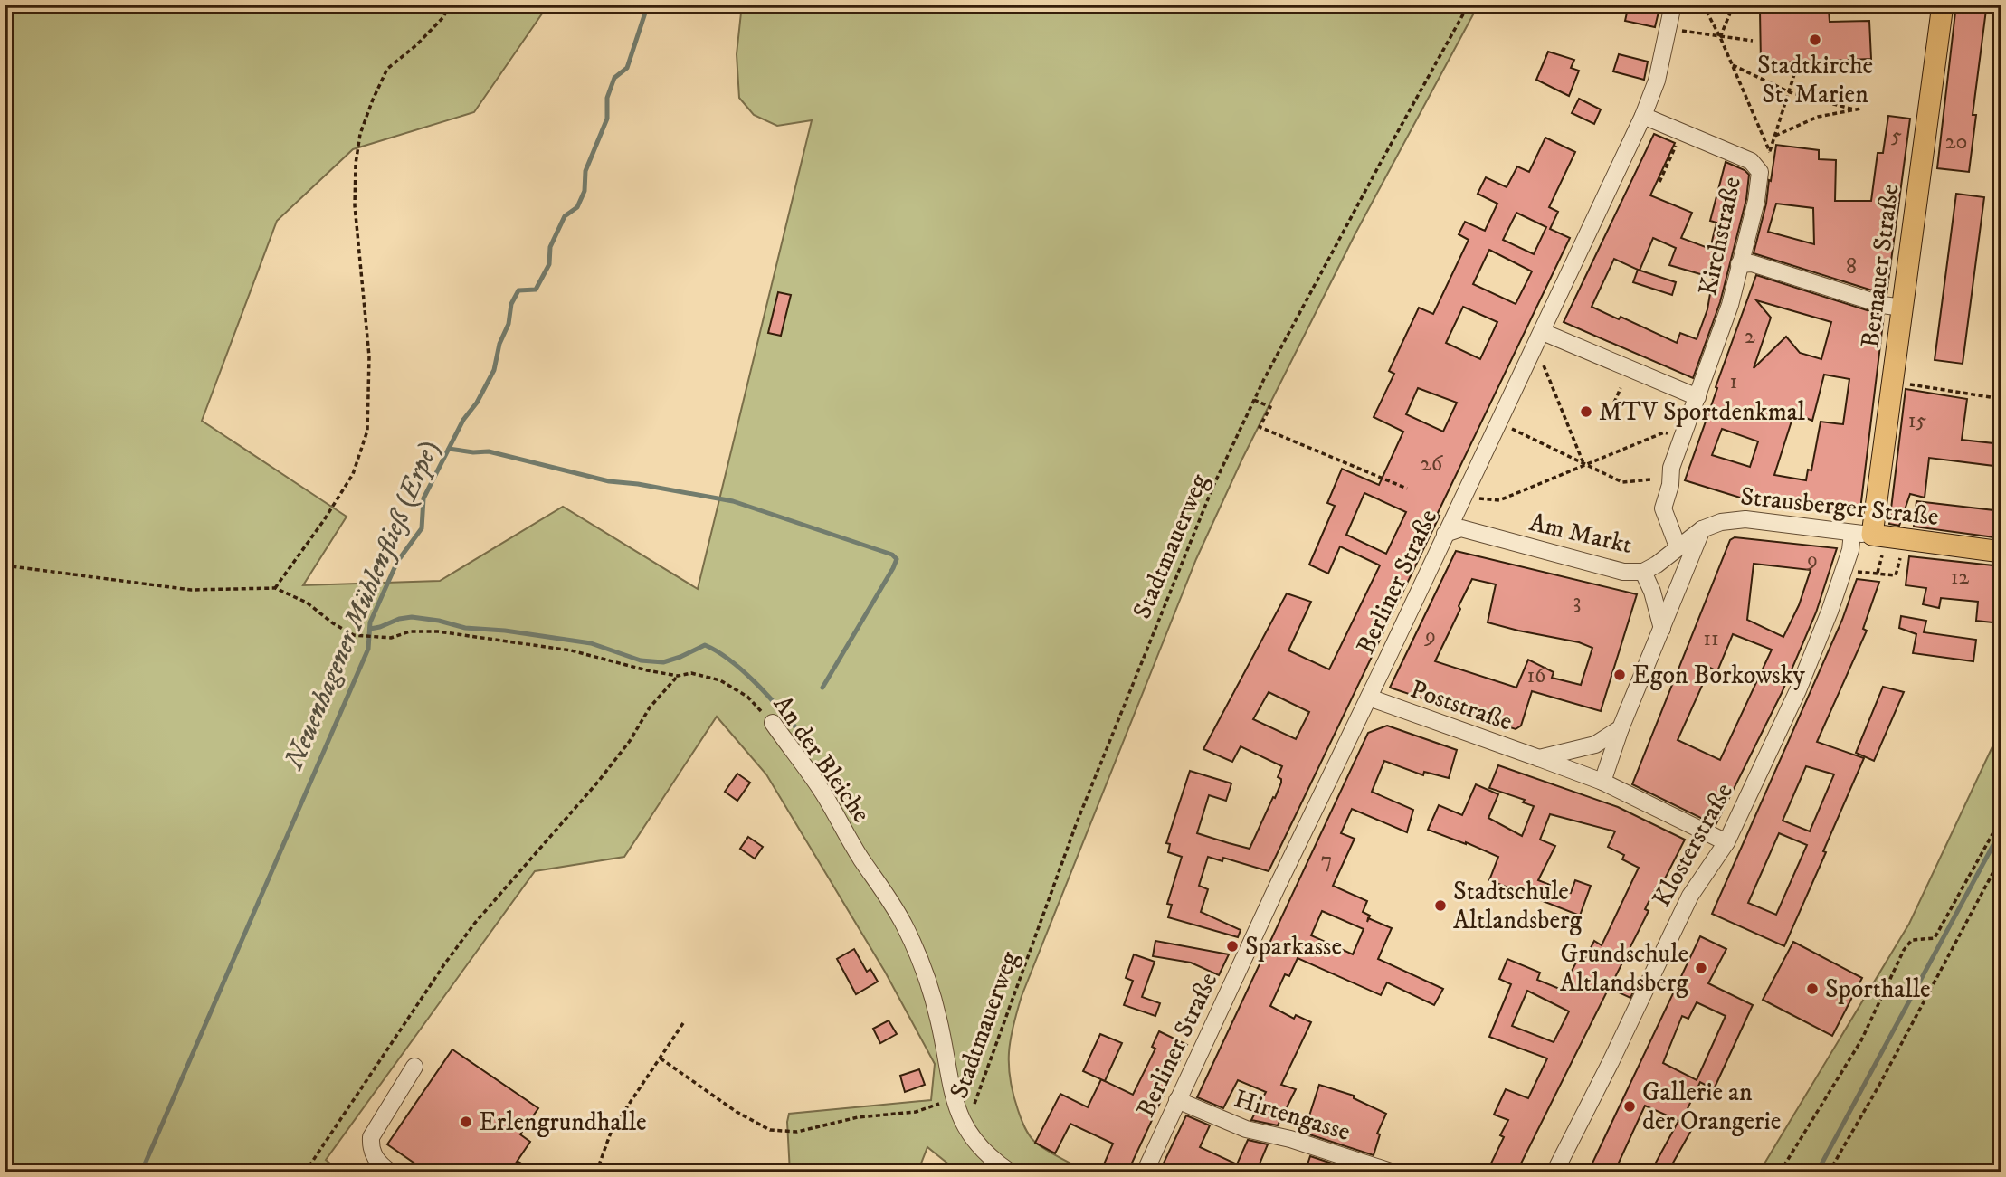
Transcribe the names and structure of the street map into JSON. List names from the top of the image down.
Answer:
{
  "streets": {
    "main road": ["Bernauer Straße", "Strausberger Straße"],
    "street": [
      "Kirchstraße",
      "Am Markt",
      "Berliner Straße",
      "Poststraße",
      "An der Bleiche",
      "Klosterstraße",
      "Hirtengasse"
    ],
    "path": ["Stadtmauerweg"]
  },
  "crossings": [
    ["Kirchstraße", "Am Markt"],
    ["Kirchstraße", "Berliner Straße"],
    ["Bernauer Straße", "Strausberger Straße"],
    ["Bernauer Straße", "Klosterstraße"],
    ["Strausberger Straße", "Am Markt"],
    ["Strausberger Straße", "Klosterstraße"],
    ["Am Markt", "Berliner Straße"],
    ["Stadtmauerweg", "An der Bleiche"],
    ["Berliner Straße", "Poststraße"],
    ["Berliner Straße", "Hirtengasse"],
    ["Poststraße", "Klosterstraße"]
  ],
  "water": ["Neuenhagener Mühlenfließ (Erpe)"],
  "places": [
    "Stadtkirche St. Marien",
    "MTV Sportdenkmal",
    "Egon Borkowsky",
    "Stadtschule Altlandsberg",
    "Sparkasse",
    "Grundschule Altlandsberg",
    "Sporthalle",
    "Gallerie an der Orangerie",
    "Erlengrundhalle"
  ],
  "house_numbers": [
    "5",
    "20",
    "8",
    "2",
    "1",
    "15",
    "26",
    "9",
    "12",
    "3",
    "9",
    "11",
    "16",
    "7"
  ]
}
